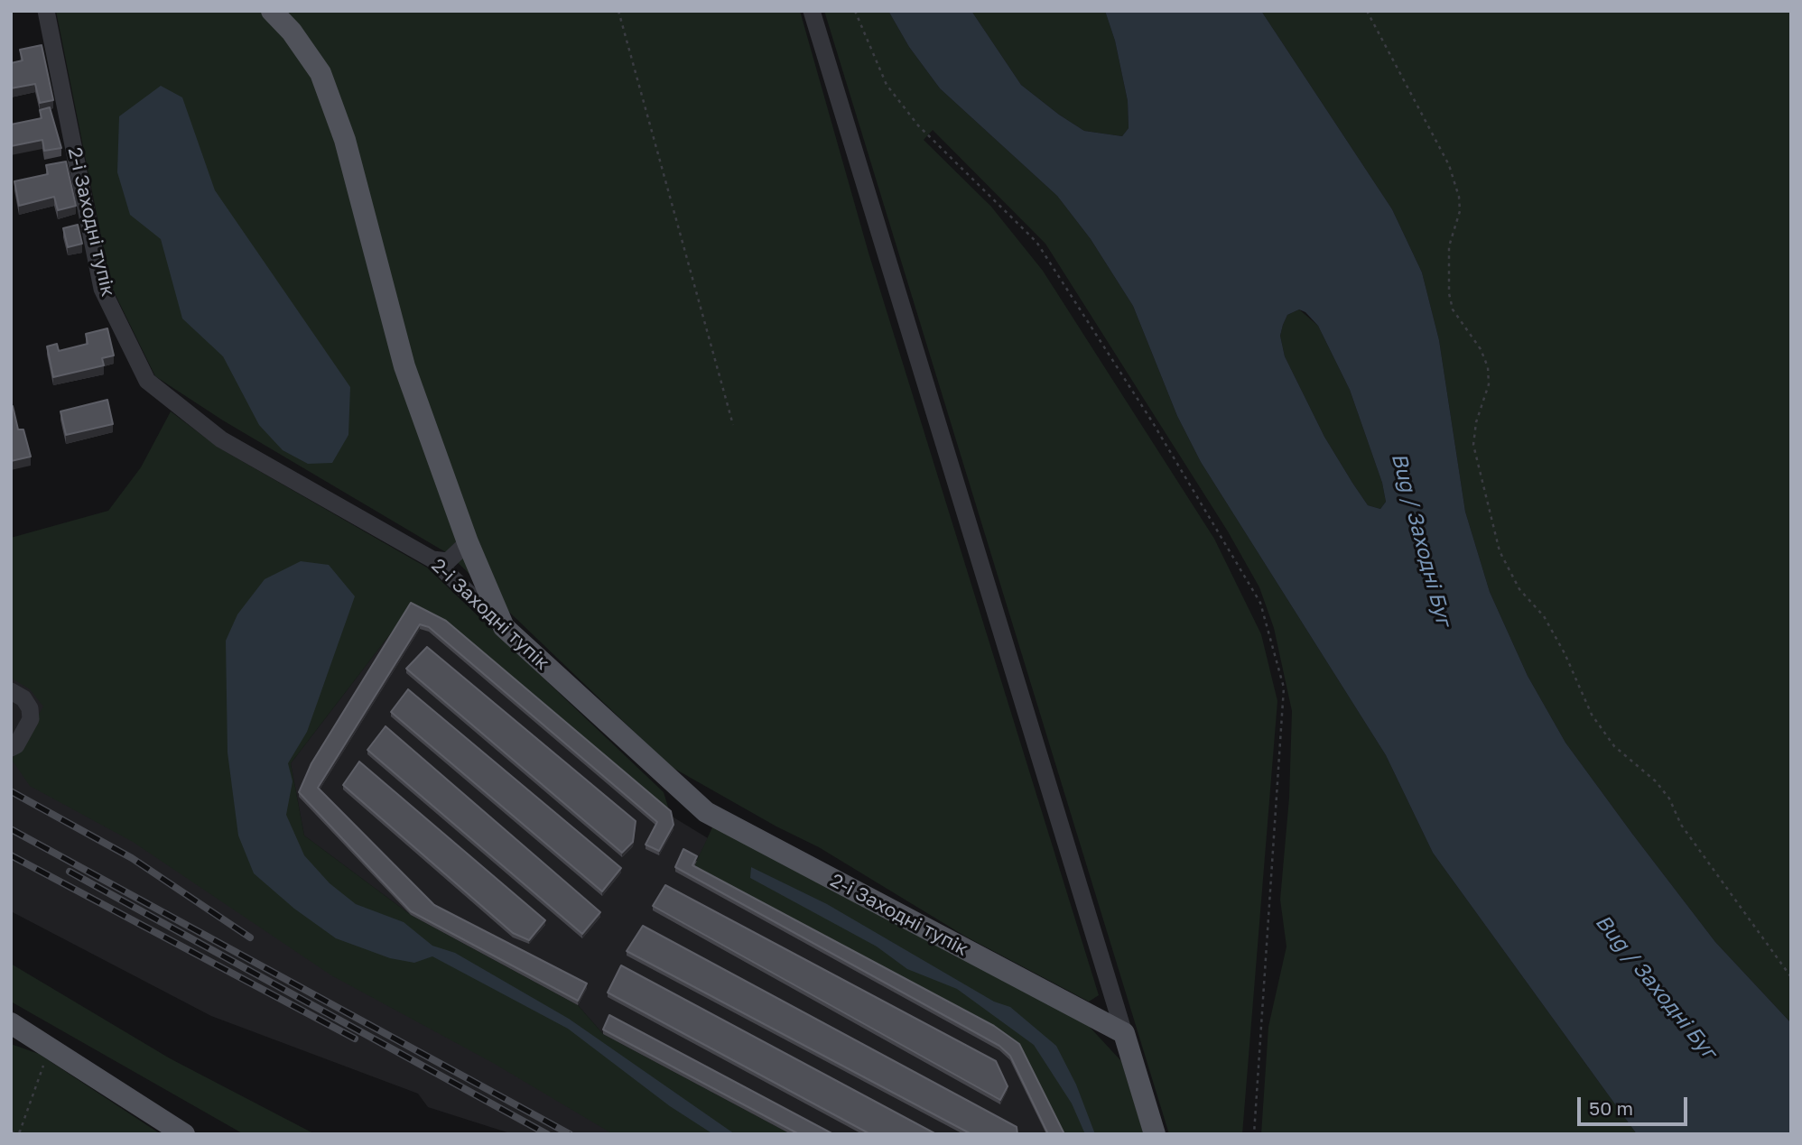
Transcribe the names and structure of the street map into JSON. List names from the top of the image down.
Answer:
{
  "streets": {
    "main road": ["2-і Заходні тупік"]
  },
  "water": ["Bug / Заходні Буг"],
  "scale_bar": "50 m"
}
